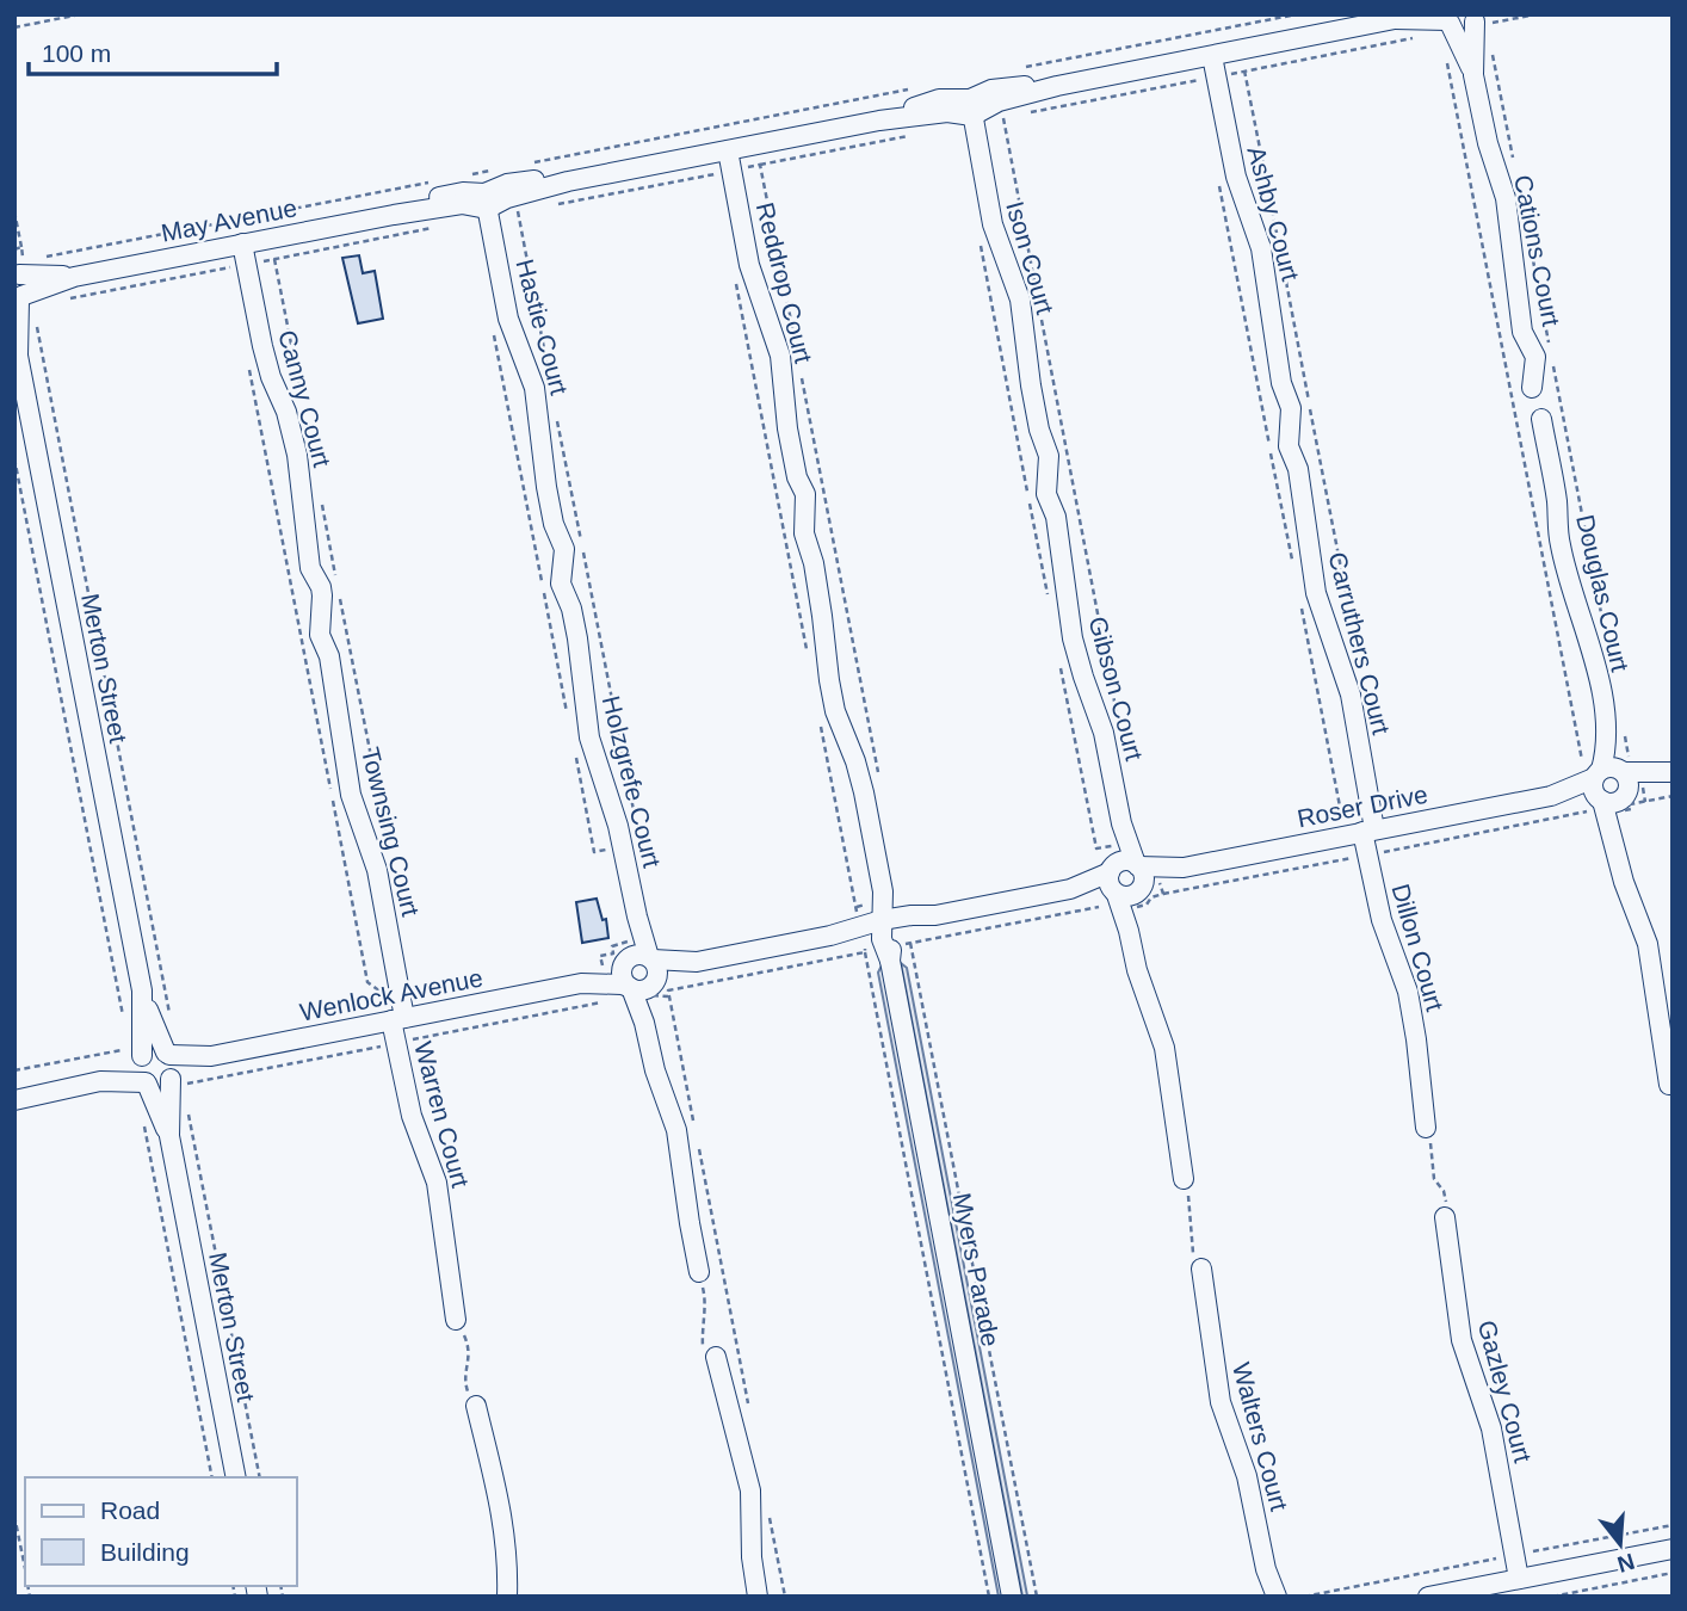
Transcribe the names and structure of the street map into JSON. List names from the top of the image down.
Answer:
{
  "streets": {
    "street": [
      "Ashby Court",
      "May Avenue",
      "Cations Court",
      "Ison Court",
      "Reddrop Court",
      "Hastie Court",
      "Canny Court",
      "Douglas Court",
      "Carruthers Court",
      "Merton Street",
      "Gibson Court",
      "Holzgrefe Court",
      "Roser Drive",
      "Townsing Court",
      "Dillon Court",
      "Wenlock Avenue",
      "Warren Court",
      "Myers Parade",
      "Gazley Court",
      "Walters Court"
    ]
  },
  "crossings": [
    ["Ashby Court", "May Avenue"],
    ["Ashby Court", "Carruthers Court"],
    ["May Avenue", "Cations Court"],
    ["May Avenue", "Ison Court"],
    ["May Avenue", "Reddrop Court"],
    ["May Avenue", "Hastie Court"],
    ["May Avenue", "Canny Court"],
    ["May Avenue", "Merton Street"],
    ["Ison Court", "Gibson Court"],
    ["Reddrop Court", "Myers Parade"],
    ["Hastie Court", "Holzgrefe Court"],
    ["Canny Court", "Townsing Court"],
    ["Douglas Court", "Roser Drive"],
    ["Carruthers Court", "Roser Drive"],
    ["Carruthers Court", "Dillon Court"],
    ["Merton Street", "Wenlock Avenue"],
    ["Gibson Court", "Roser Drive"],
    ["Holzgrefe Court", "Wenlock Avenue"],
    ["Roser Drive", "Dillon Court"],
    ["Townsing Court", "Wenlock Avenue"],
    ["Townsing Court", "Warren Court"],
    ["Wenlock Avenue", "Warren Court"]
  ],
  "legend": ["Road", "Building"],
  "scale_bar": "100 m",
  "north": "bottom"
}
